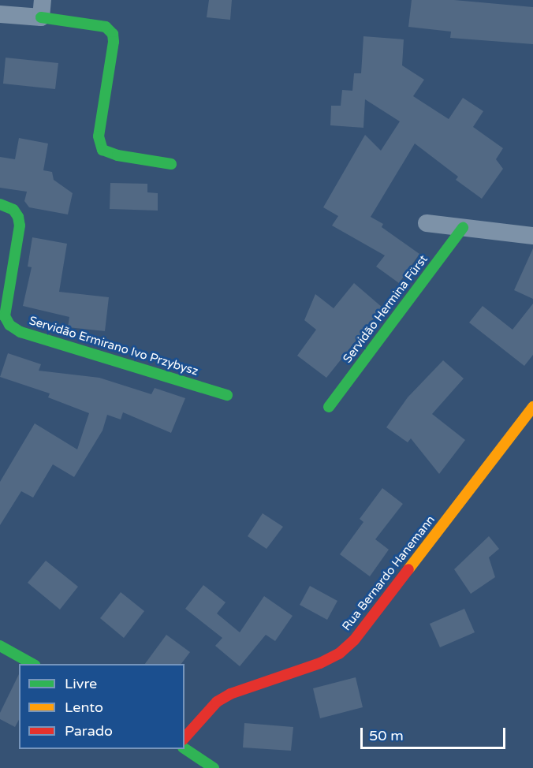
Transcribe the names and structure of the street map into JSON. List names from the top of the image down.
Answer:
{
  "streets": {
    "street": ["Servidão Hermina Fürst", "Servidão Ermirano Ivo Przybysz", "Rua Bernardo Hanemann"]
  },
  "legend": ["Livre", "Lento", "Parado"],
  "scale_bar": "50 m"
}
